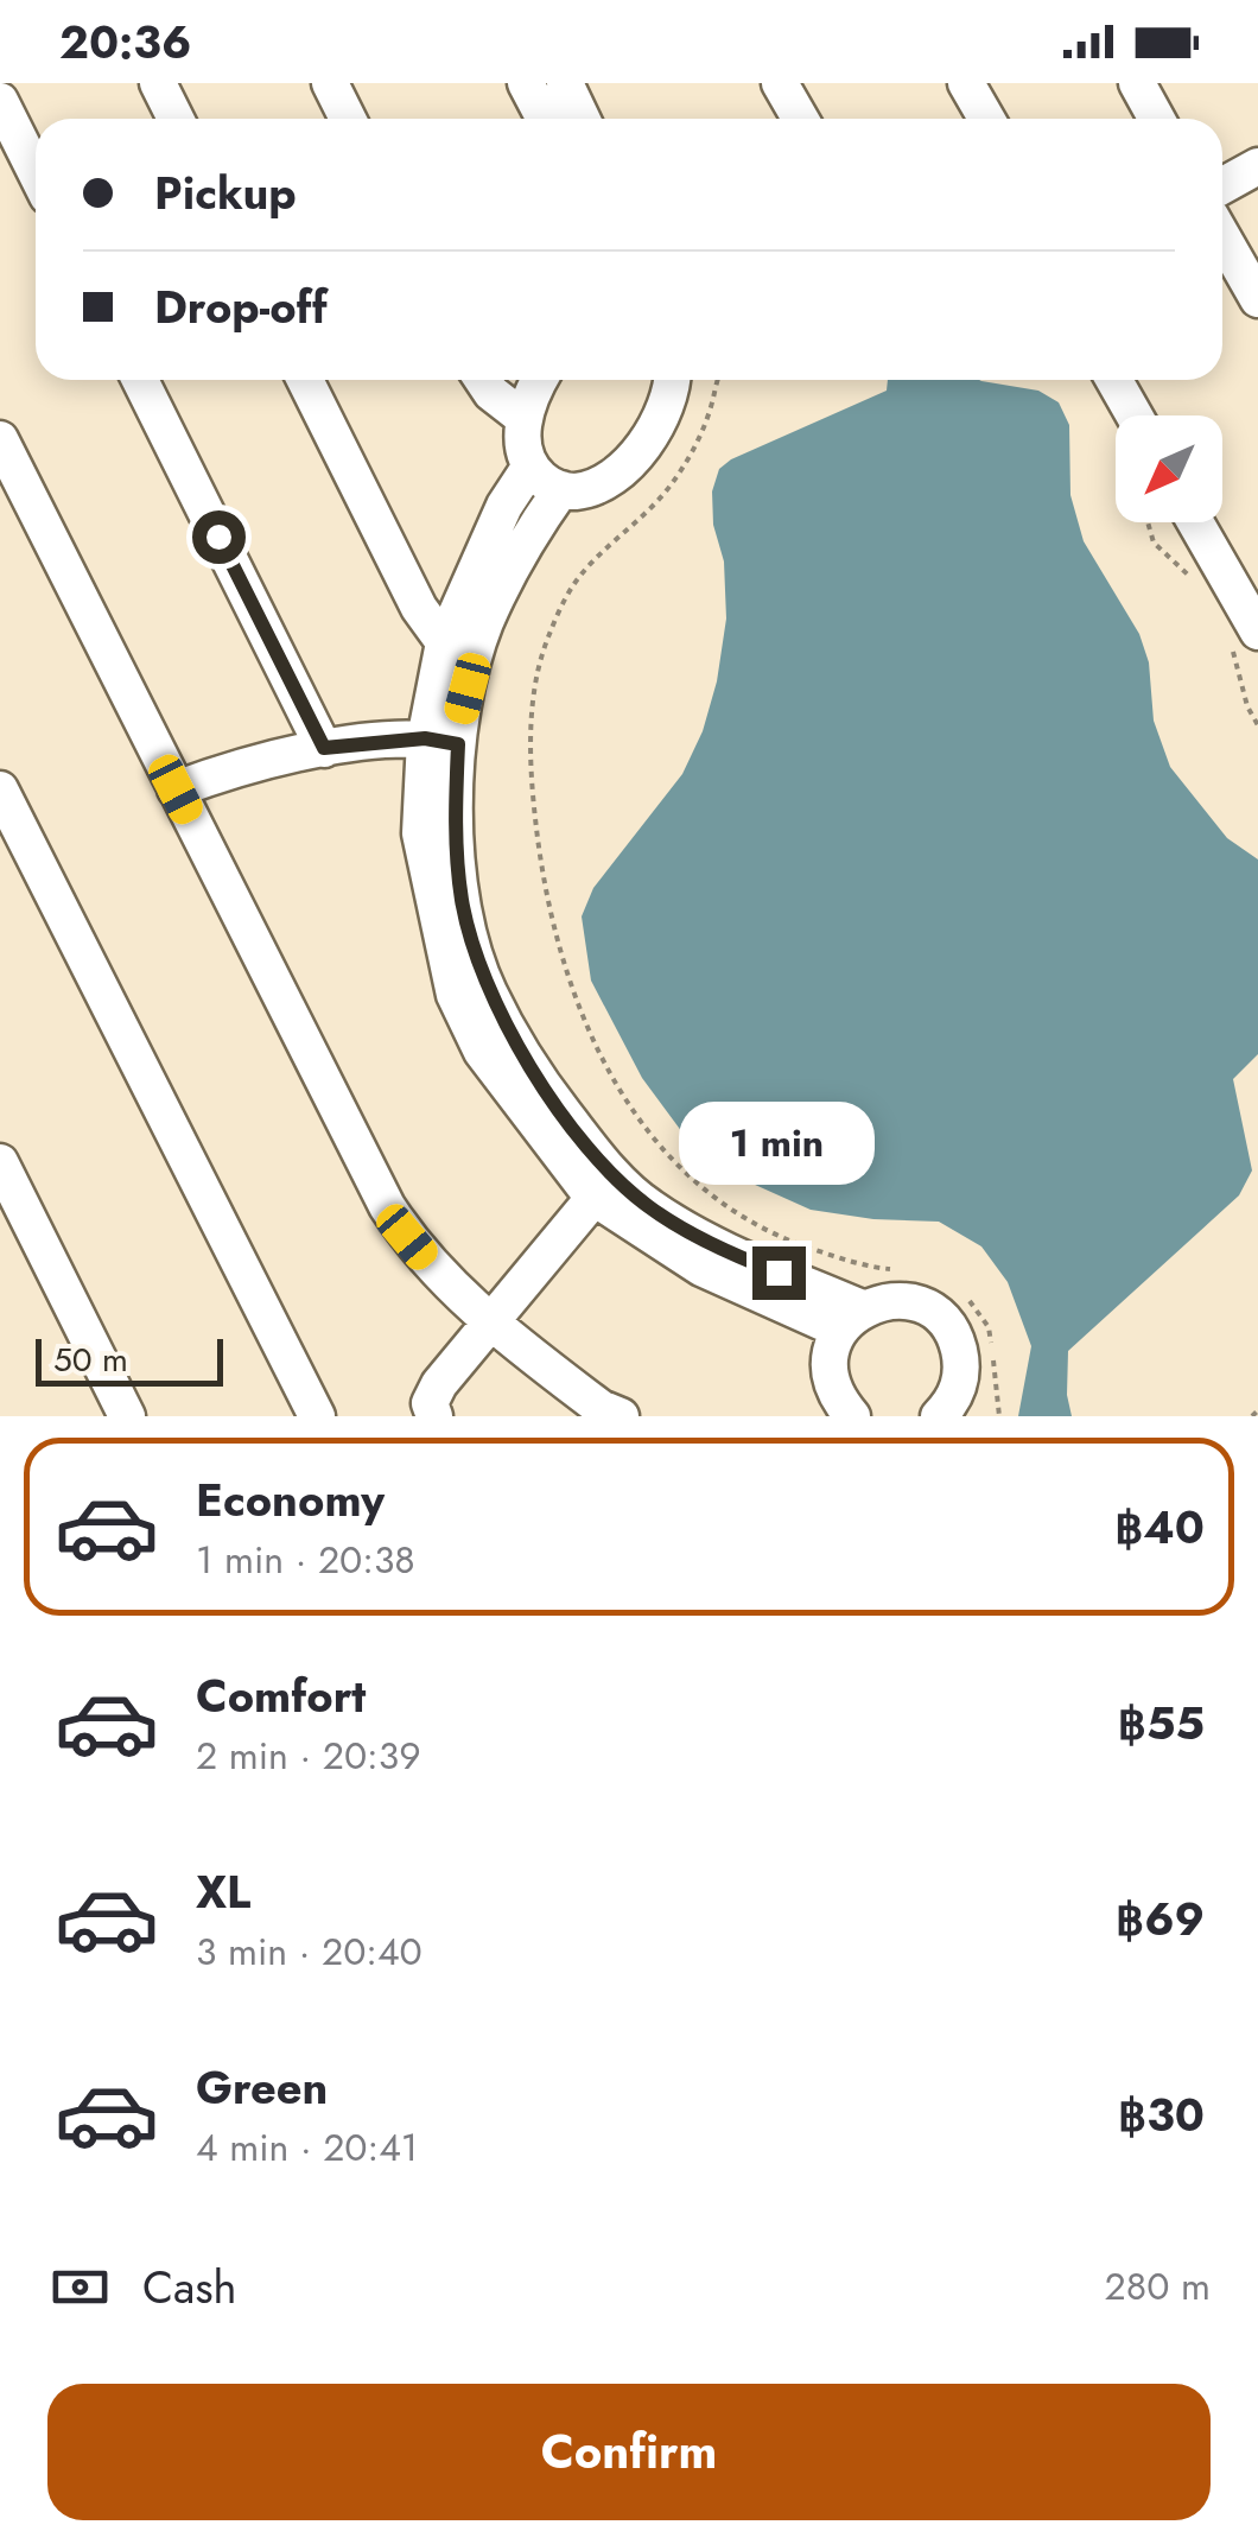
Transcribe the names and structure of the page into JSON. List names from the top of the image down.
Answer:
{
  "scale_bar": "50 m",
  "north": "bottom left",
  "page": {
    "status": "20:36",
    "banner": ["Pickup", "Drop-off"],
    "bubble": "1 min",
    "scale": "50 m",
    "list": [
      {
        "name": "Economy",
        "note": "1 min · 20:38",
        "value": "฿40"
      },
      {
        "name": "Comfort",
        "note": "2 min · 20:39",
        "value": "฿55"
      },
      {
        "name": "XL",
        "note": "3 min · 20:40",
        "value": "฿69"
      },
      {
        "name": "Green",
        "note": "4 min · 20:41",
        "value": "฿30"
      }
    ],
    "pay": ["Cash", "280 m"],
    "buttons": "Confirm"
  }
}
